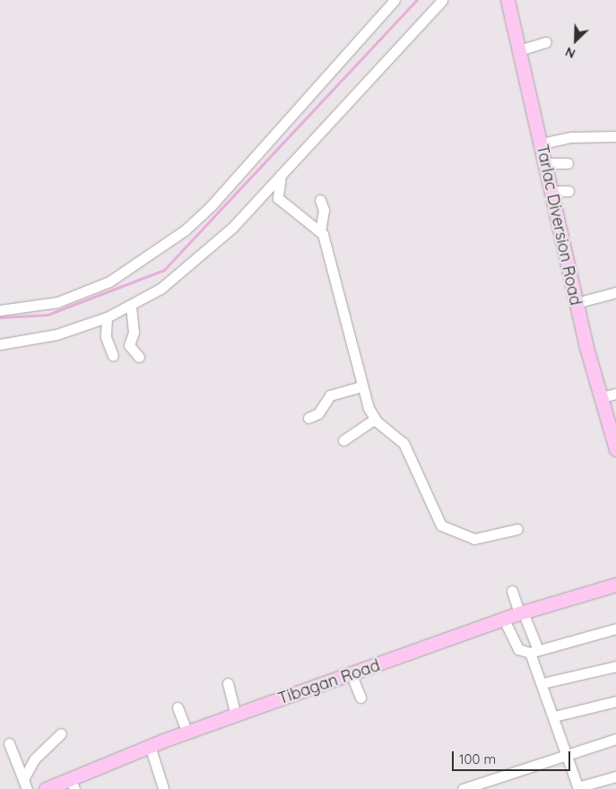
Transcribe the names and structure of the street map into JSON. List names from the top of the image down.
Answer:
{
  "streets": {
    "main road": ["Tarlac Diversion Road", "Tibagan Road"]
  },
  "scale_bar": "100 m",
  "north": "bottom left"
}
